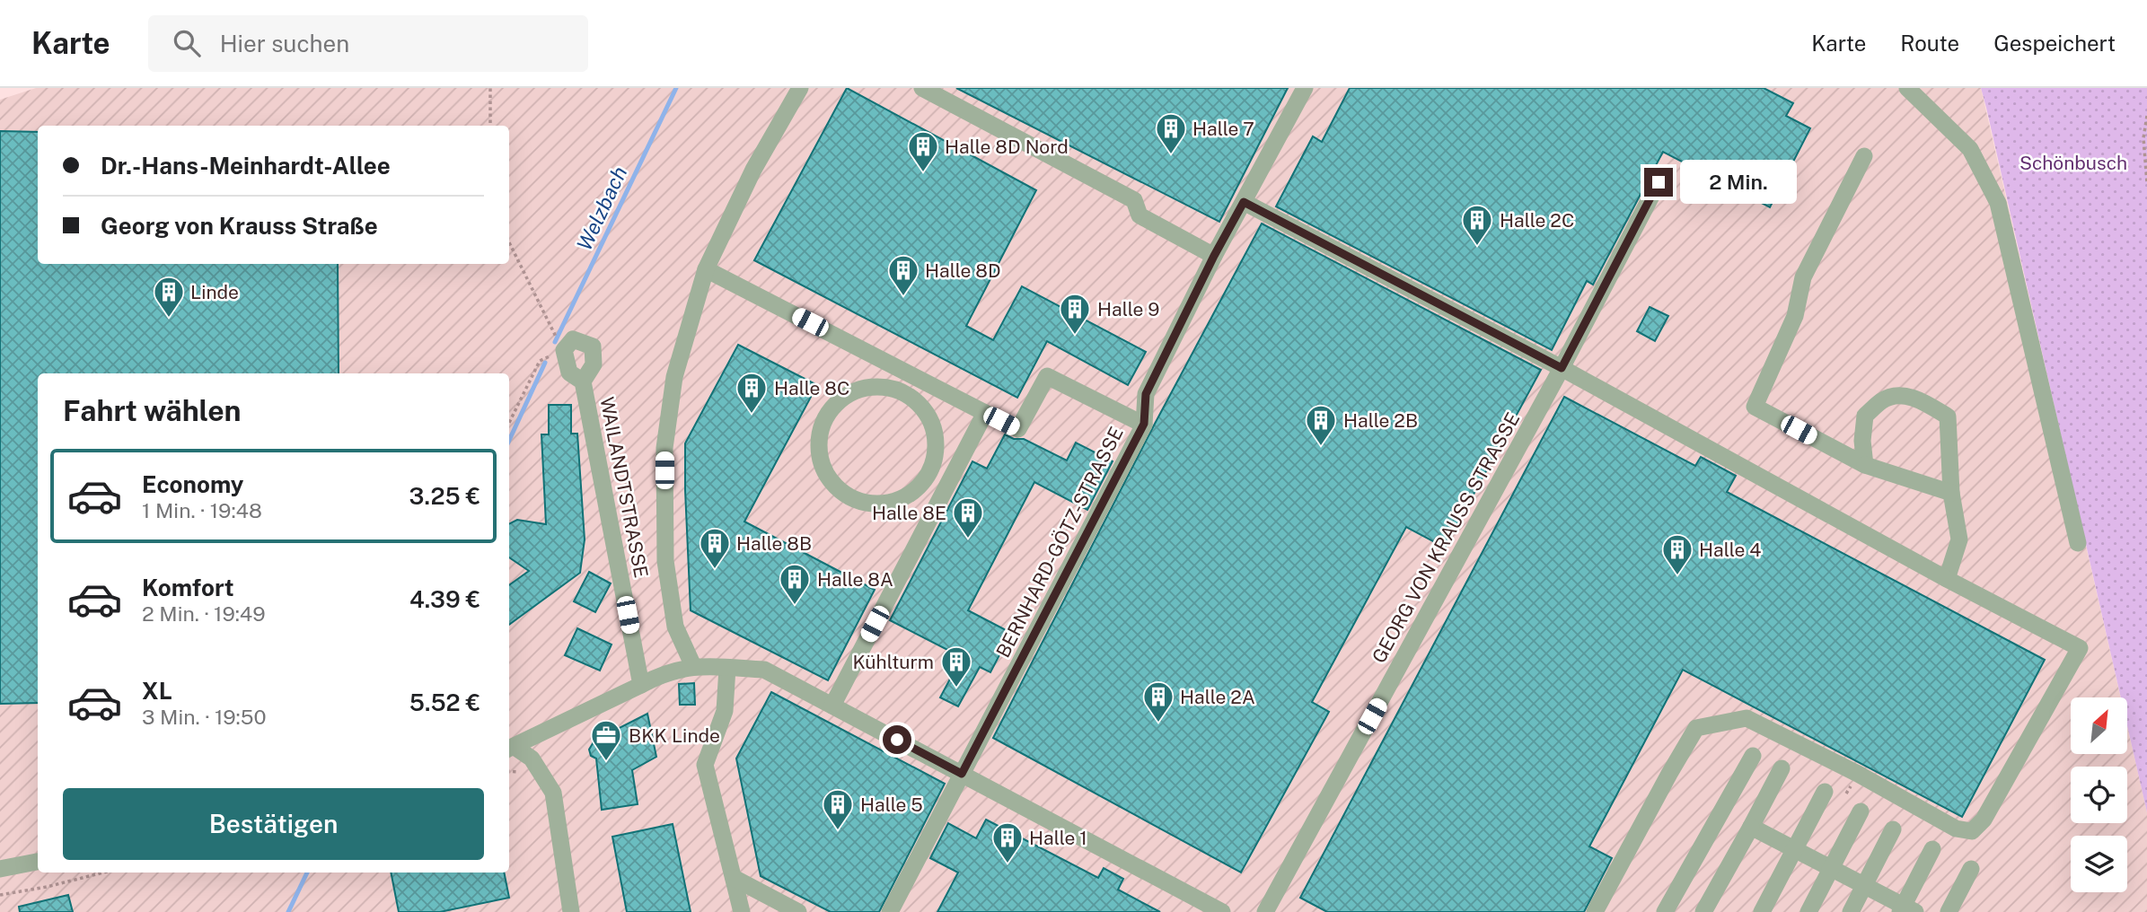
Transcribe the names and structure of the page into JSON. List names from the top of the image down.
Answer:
{
  "streets": {
    "street": ["WAILANDTSTRASSE", "GEORG VON KRAUSS STRASSE", "BERNHARD-GÖTZ-STRASSE"]
  },
  "water": ["Welzbach"],
  "parks": ["Schönbusch"],
  "places": {
    "building": [
      "Halle 7",
      "Halle 8D Nord",
      "Halle 2C",
      "Halle 8D",
      "Linde",
      "Halle 9",
      "Halle 8C",
      "Halle 2B",
      "Halle 8E",
      "Halle 8B",
      "Halle 4",
      "Halle 8A",
      "Kühlturm",
      "Halle 2A",
      "Halle 5",
      "Halle 1"
    ],
    "office": ["BKK Linde"]
  },
  "north": "top right",
  "page": {
    "header": "Karte",
    "search": "Hier suchen",
    "nav": ["Karte", "Route", "Gespeichert"],
    "banner": ["Dr.-Hans-Meinhardt-Allee", "Georg von Krauss Straße"],
    "bubble": "2 Min.",
    "heading": "Fahrt wählen",
    "list": [
      {
        "name": "Economy",
        "note": "1 Min. · 19:48",
        "value": "3.25 €"
      },
      {
        "name": "Komfort",
        "note": "2 Min. · 19:49",
        "value": "4.39 €"
      },
      {
        "name": "XL",
        "note": "3 Min. · 19:50",
        "value": "5.52 €"
      }
    ],
    "buttons": "Bestätigen"
  }
}
